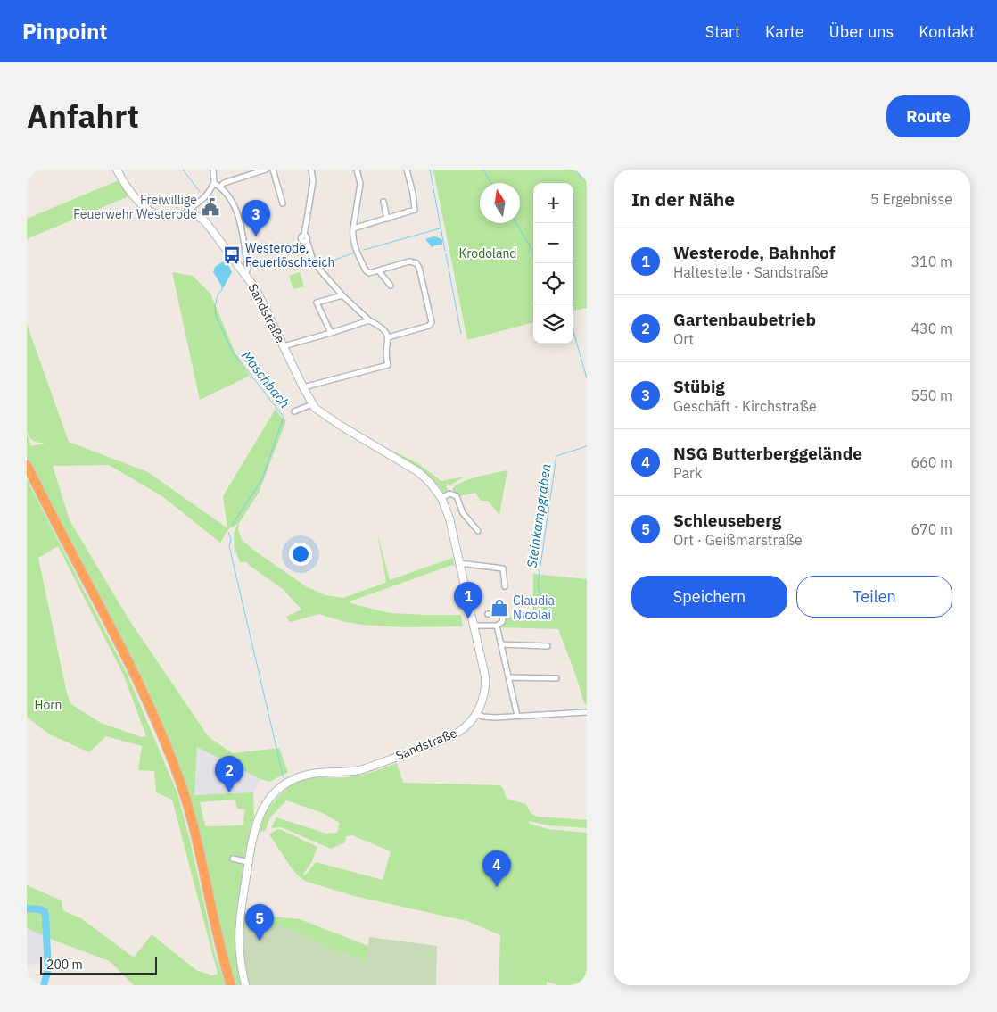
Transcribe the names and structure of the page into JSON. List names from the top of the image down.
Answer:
{
  "streets": {
    "street": ["Sandstraße"]
  },
  "water": ["Maschbach", "Steinkampgraben"],
  "parks": ["Krodoland", "Horn"],
  "places": {
    "public building": ["Freiwillige Feuerwehr Westerode"],
    "bus stop": ["Westerode, Feuerlöschteich"],
    "shop": ["Claudia Nicolai"]
  },
  "scale_bar": "200 m",
  "north": "top",
  "page": {
    "header": "Pinpoint",
    "nav": [
      "Start",
      "Karte",
      "Über uns",
      "Kontakt"
    ],
    "title": "Anfahrt",
    "buttons": [
      "Route",
      ["Speichern", "Teilen"]
    ],
    "heading": ["In der Nähe", "5 Ergebnisse"],
    "map_buttons": ["+", "−"],
    "pins": [
      "3",
      "1",
      "2",
      "4",
      "5"
    ],
    "list": [
      {
        "mark": "1",
        "name": "Westerode, Bahnhof",
        "note": "Haltestelle · Sandstraße",
        "value": "310 m"
      },
      {
        "mark": "2",
        "name": "Gartenbaubetrieb",
        "note": "Ort",
        "value": "430 m"
      },
      {
        "mark": "3",
        "name": "Stübig",
        "note": "Geschäft · Kirchstraße",
        "value": "550 m"
      },
      {
        "mark": "4",
        "name": "NSG Butterberggelände",
        "note": "Park",
        "value": "660 m"
      },
      {
        "mark": "5",
        "name": "Schleuseberg",
        "note": "Ort · Geißmarstraße",
        "value": "670 m"
      }
    ],
    "scale": "200 m"
  }
}
